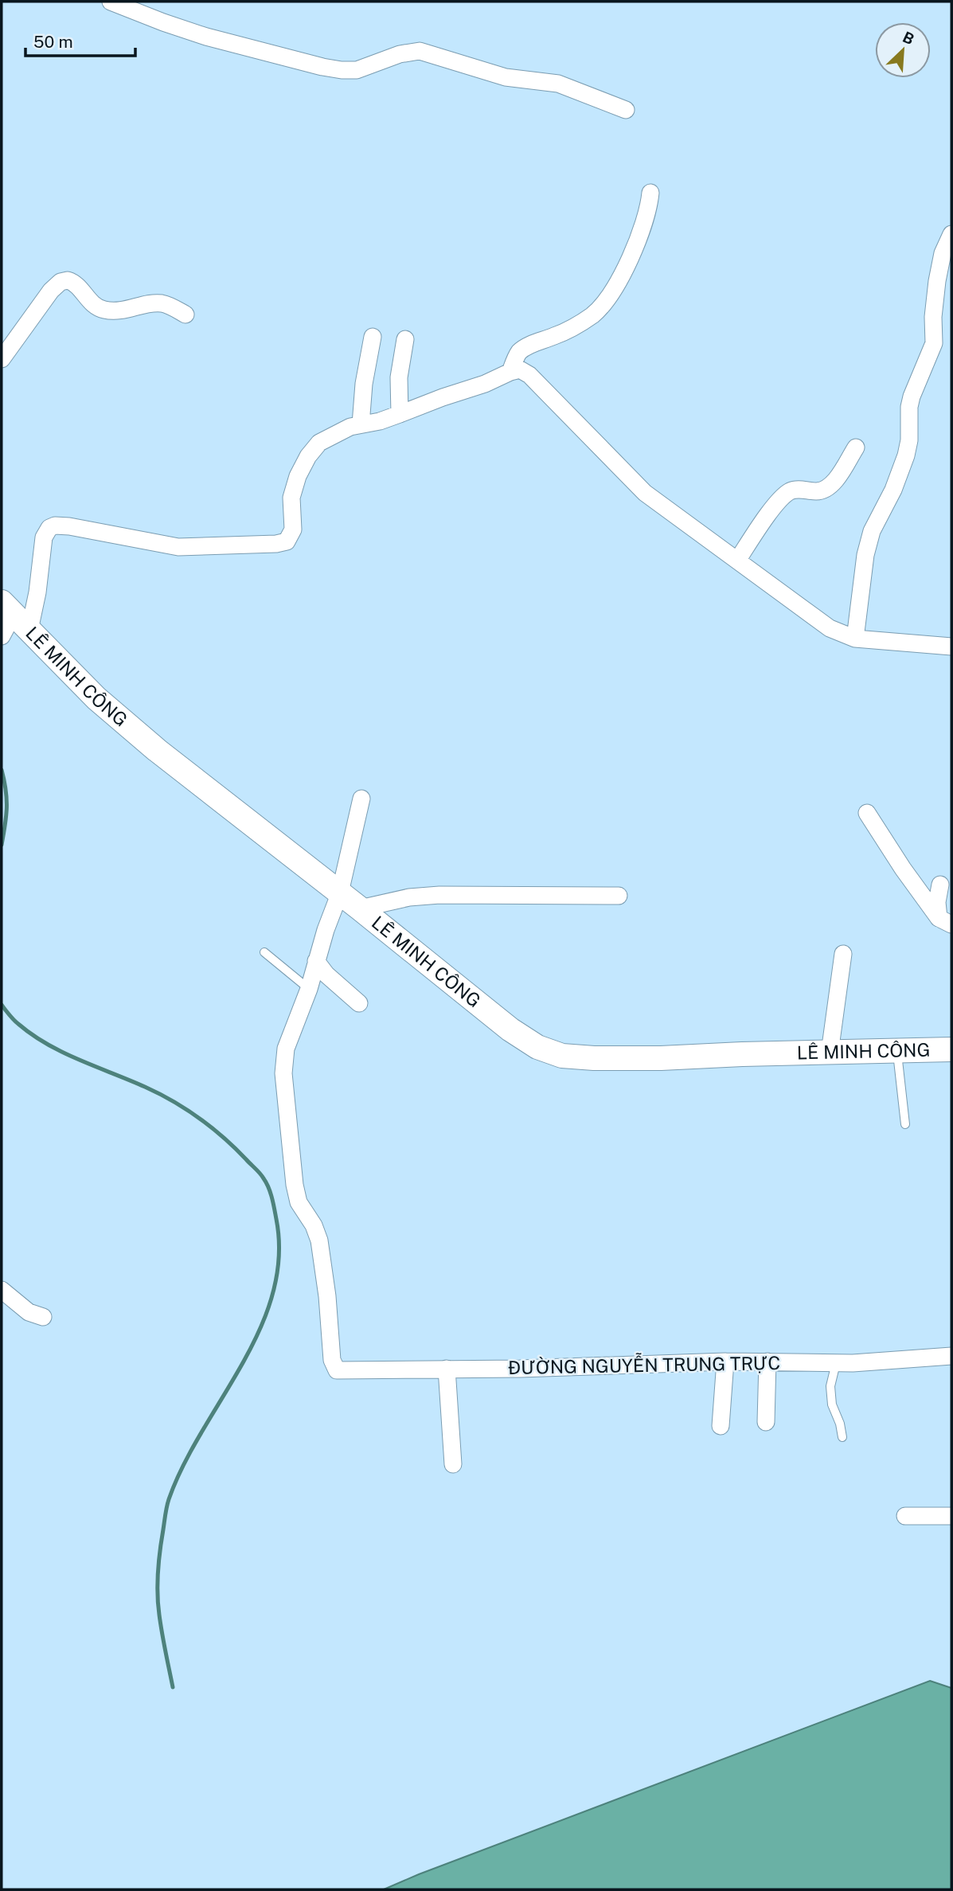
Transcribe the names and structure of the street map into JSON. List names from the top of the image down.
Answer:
{
  "streets": {
    "main road": ["LÊ MINH CÔNG"],
    "street": ["ĐƯỜNG NGUYỄN TRUNG TRỰC"]
  },
  "scale_bar": "50 m",
  "north": "top right"
}
